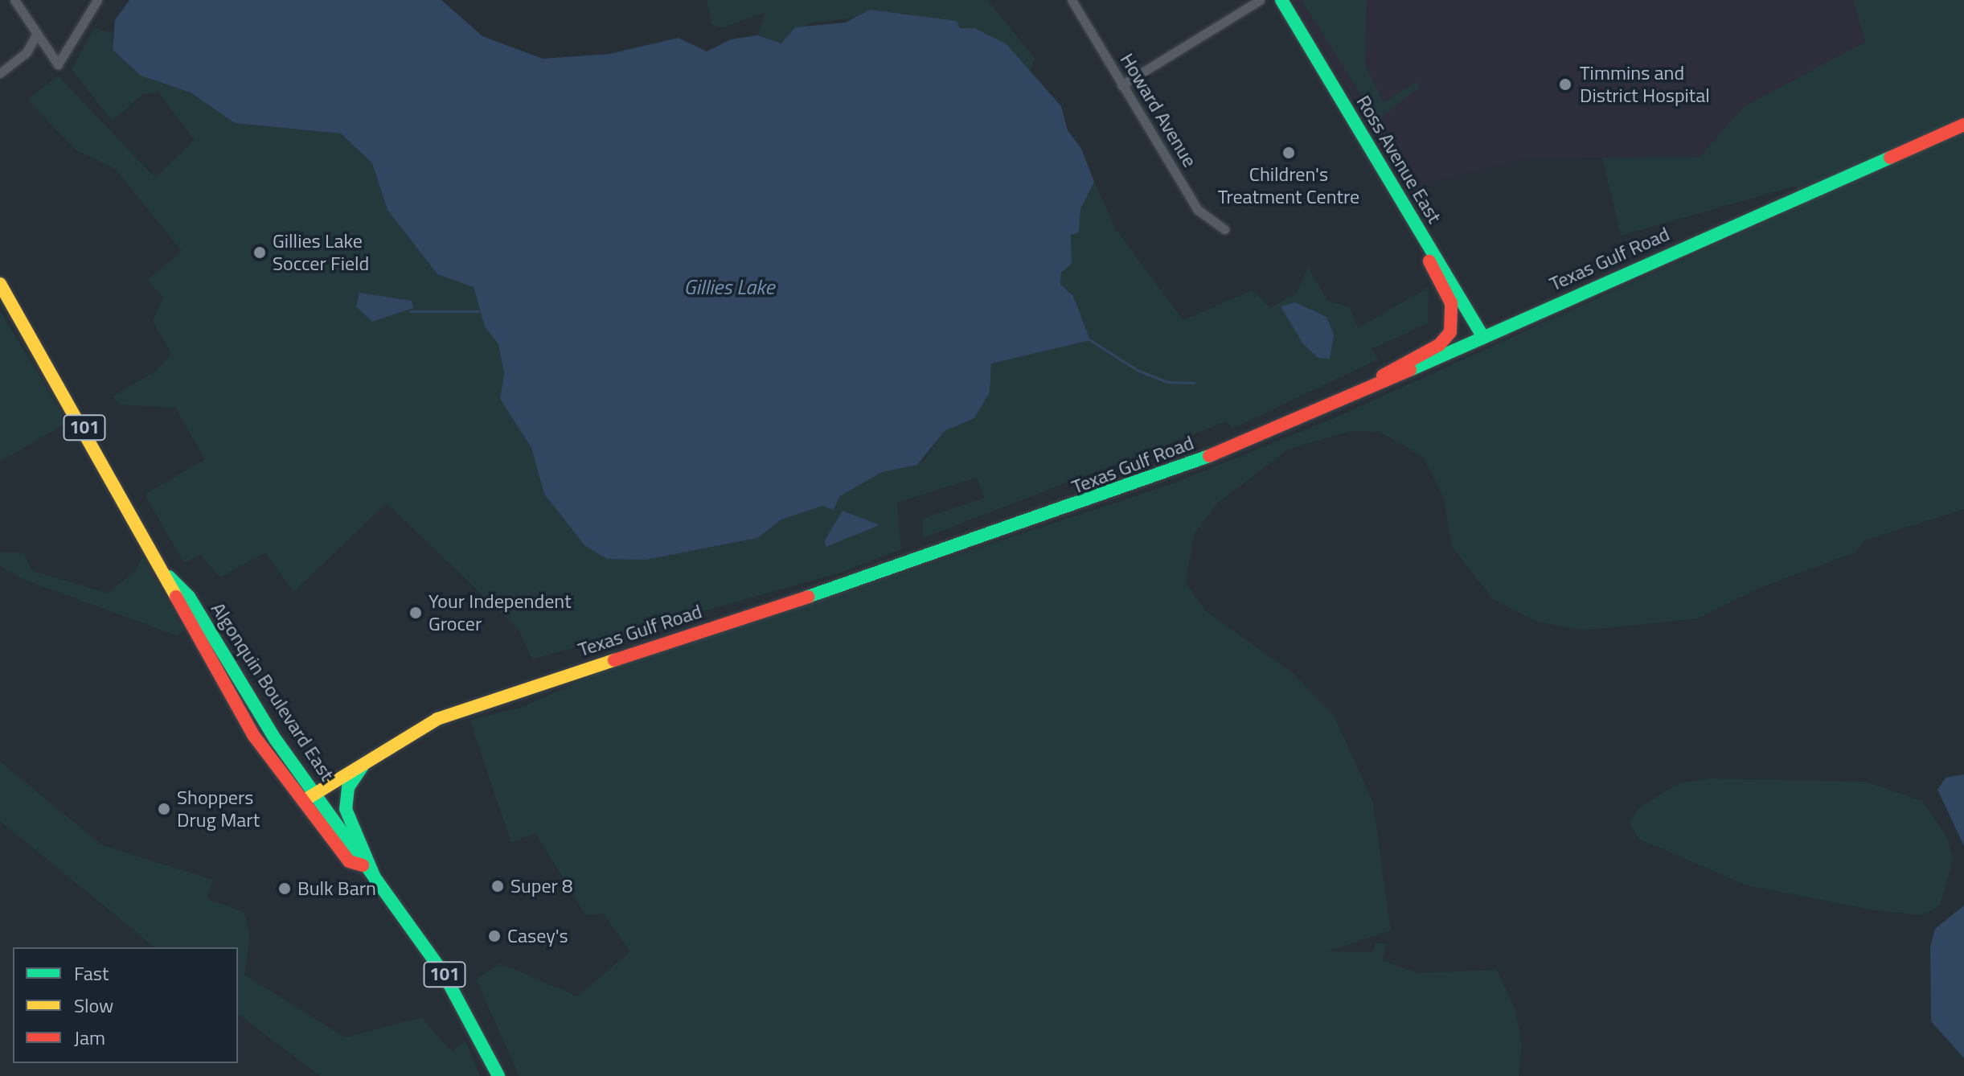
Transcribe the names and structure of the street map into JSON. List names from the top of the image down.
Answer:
{
  "streets": {
    "main road": [
      "Ross Avenue East",
      "Texas Gulf Road",
      "101",
      "Algonquin Boulevard East"
    ],
    "street": ["Howard Avenue"]
  },
  "crossings": [
    ["Ross Avenue East", "Texas Gulf Road"],
    ["Texas Gulf Road", "Algonquin Boulevard East"]
  ],
  "water": ["Gillies Lake"],
  "places": [
    "Timmins and District Hospital",
    "Children's Treatment Centre",
    "Gillies Lake Soccer Field",
    "Your Independent Grocer",
    "Shoppers Drug Mart",
    "Super 8",
    "Bulk Barn",
    "Casey's"
  ],
  "legend": ["Fast", "Slow", "Jam"]
}
